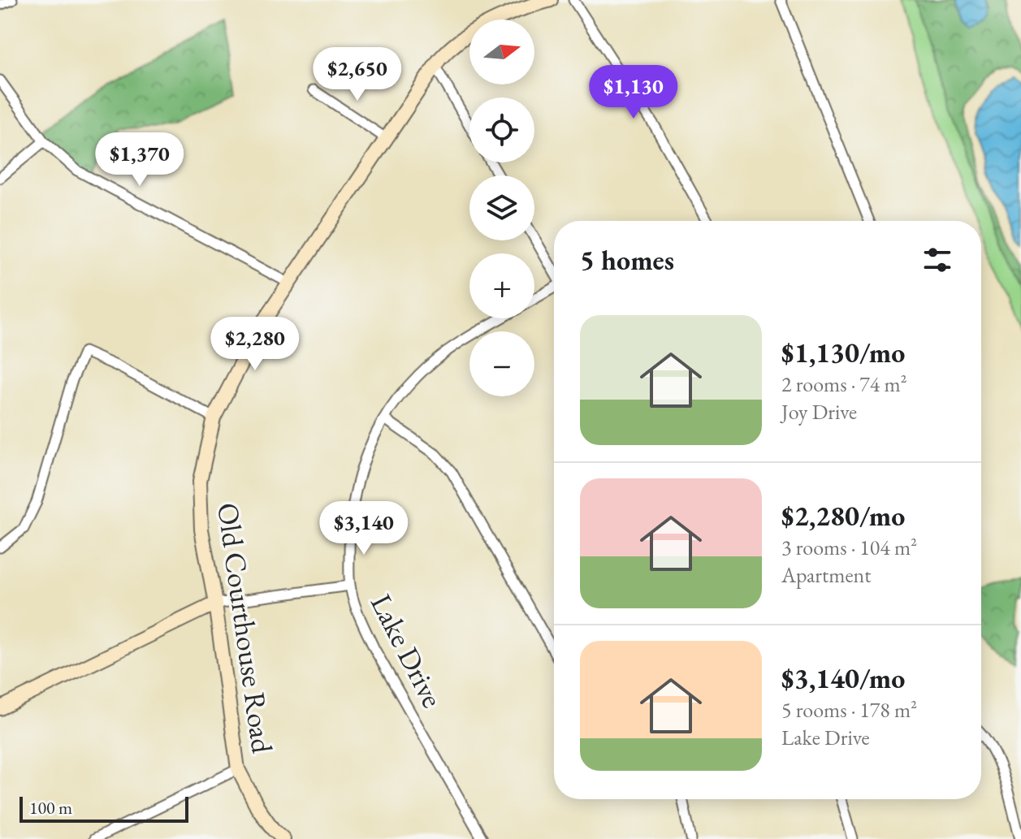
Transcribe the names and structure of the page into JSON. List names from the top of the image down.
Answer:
{
  "streets": {
    "street": ["Old Courthouse Road", "Lake Drive"]
  },
  "scale_bar": "100 m",
  "north": "right",
  "page": {
    "map_buttons": ["+", "−"],
    "price": [
      "$2,650",
      "$1,130",
      "$1,370",
      "$2,280",
      "$3,140"
    ],
    "heading": "5 homes",
    "list": [
      {
        "name": "$1,130/mo",
        "note": "2 rooms · 74 m² · Joy Drive"
      },
      {
        "name": "$2,280/mo",
        "note": "3 rooms · 104 m² · Apartment"
      },
      {
        "name": "$3,140/mo",
        "note": "5 rooms · 178 m² · Lake Drive"
      }
    ],
    "scale": "100 m"
  }
}
